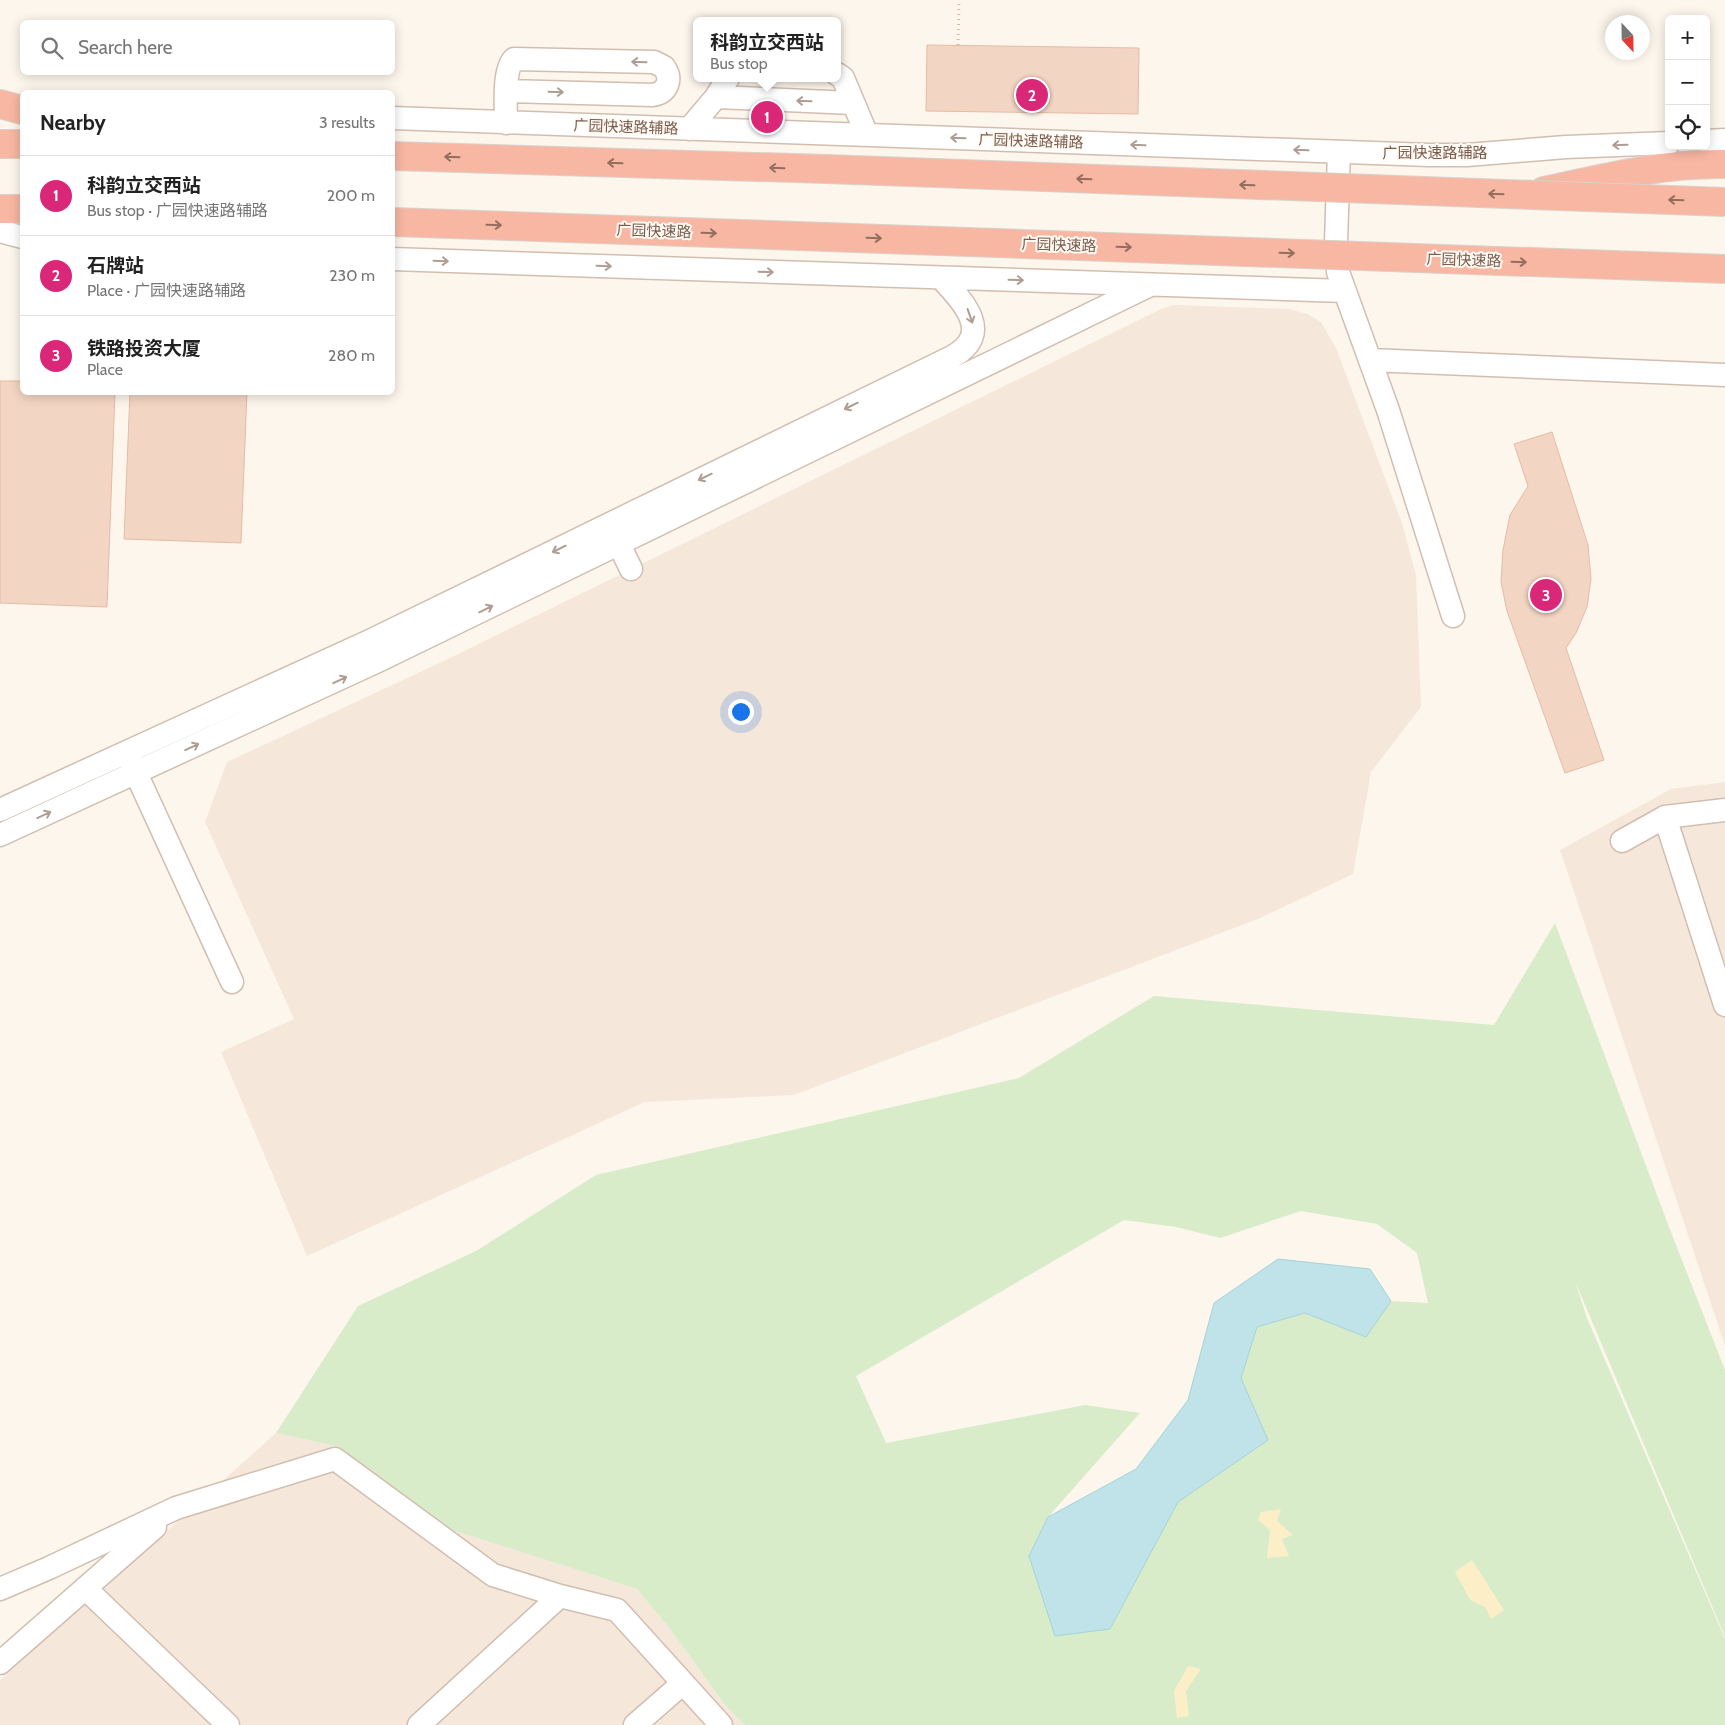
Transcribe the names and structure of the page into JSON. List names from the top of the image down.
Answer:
{
  "streets": {
    "highway": ["广园快速路"],
    "street": ["广园快速路辅路"]
  },
  "north": "bottom",
  "page": {
    "map_buttons": ["+", "−"],
    "popup": ["科韵立交西站", "Bus stop"],
    "search": "Search here",
    "pins": ["2", "1", "3"],
    "heading": ["Nearby", "3 results"],
    "list": [
      {
        "mark": "1",
        "name": "科韵立交西站",
        "note": "Bus stop · 广园快速路辅路",
        "value": "200 m"
      },
      {
        "mark": "2",
        "name": "石牌站",
        "note": "Place · 广园快速路辅路",
        "value": "230 m"
      },
      {
        "mark": "3",
        "name": "铁路投资大厦",
        "note": "Place",
        "value": "280 m"
      }
    ]
  }
}
